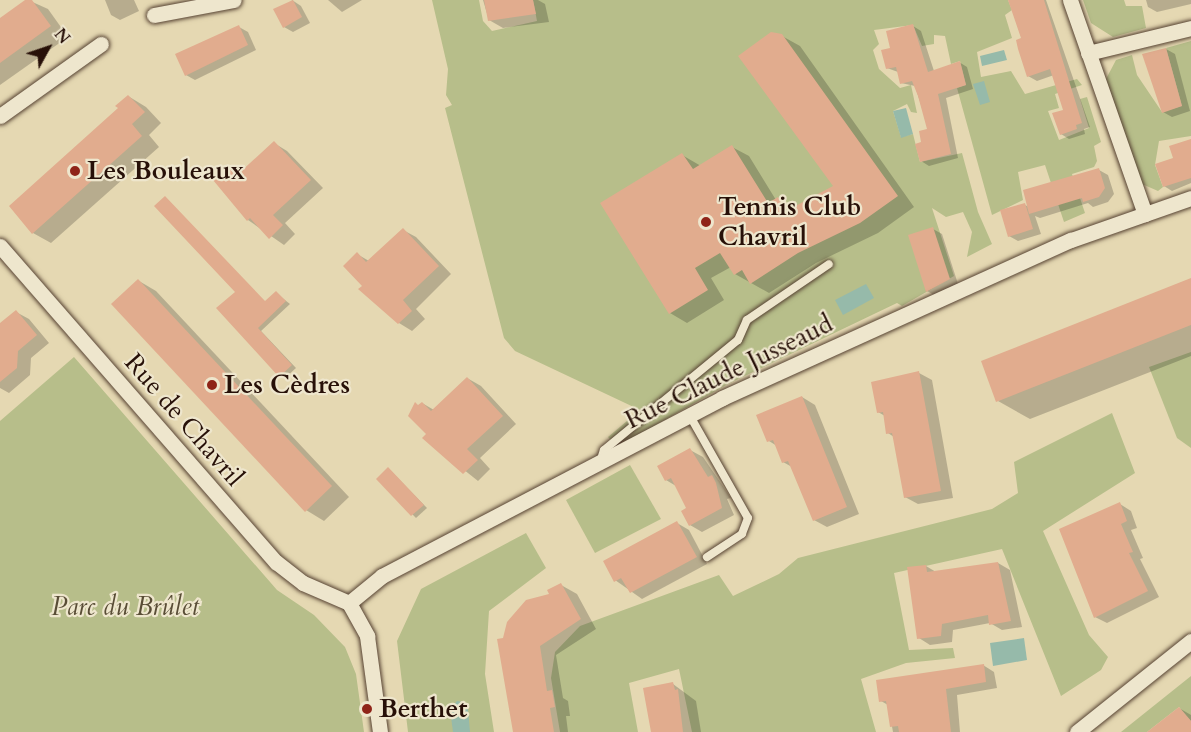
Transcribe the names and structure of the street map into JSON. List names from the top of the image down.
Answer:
{
  "streets": {
    "street": ["Rue Claude Jusseaud", "Rue de Chavril"]
  },
  "crossings": [
    ["Rue Claude Jusseaud", "Rue de Chavril"]
  ],
  "parks": ["Parc du Brûlet"],
  "places": [
    "Les Bouleaux",
    "Tennis Club Chavril",
    "Les Cèdres",
    "Berthet"
  ],
  "north": "top right"
}
